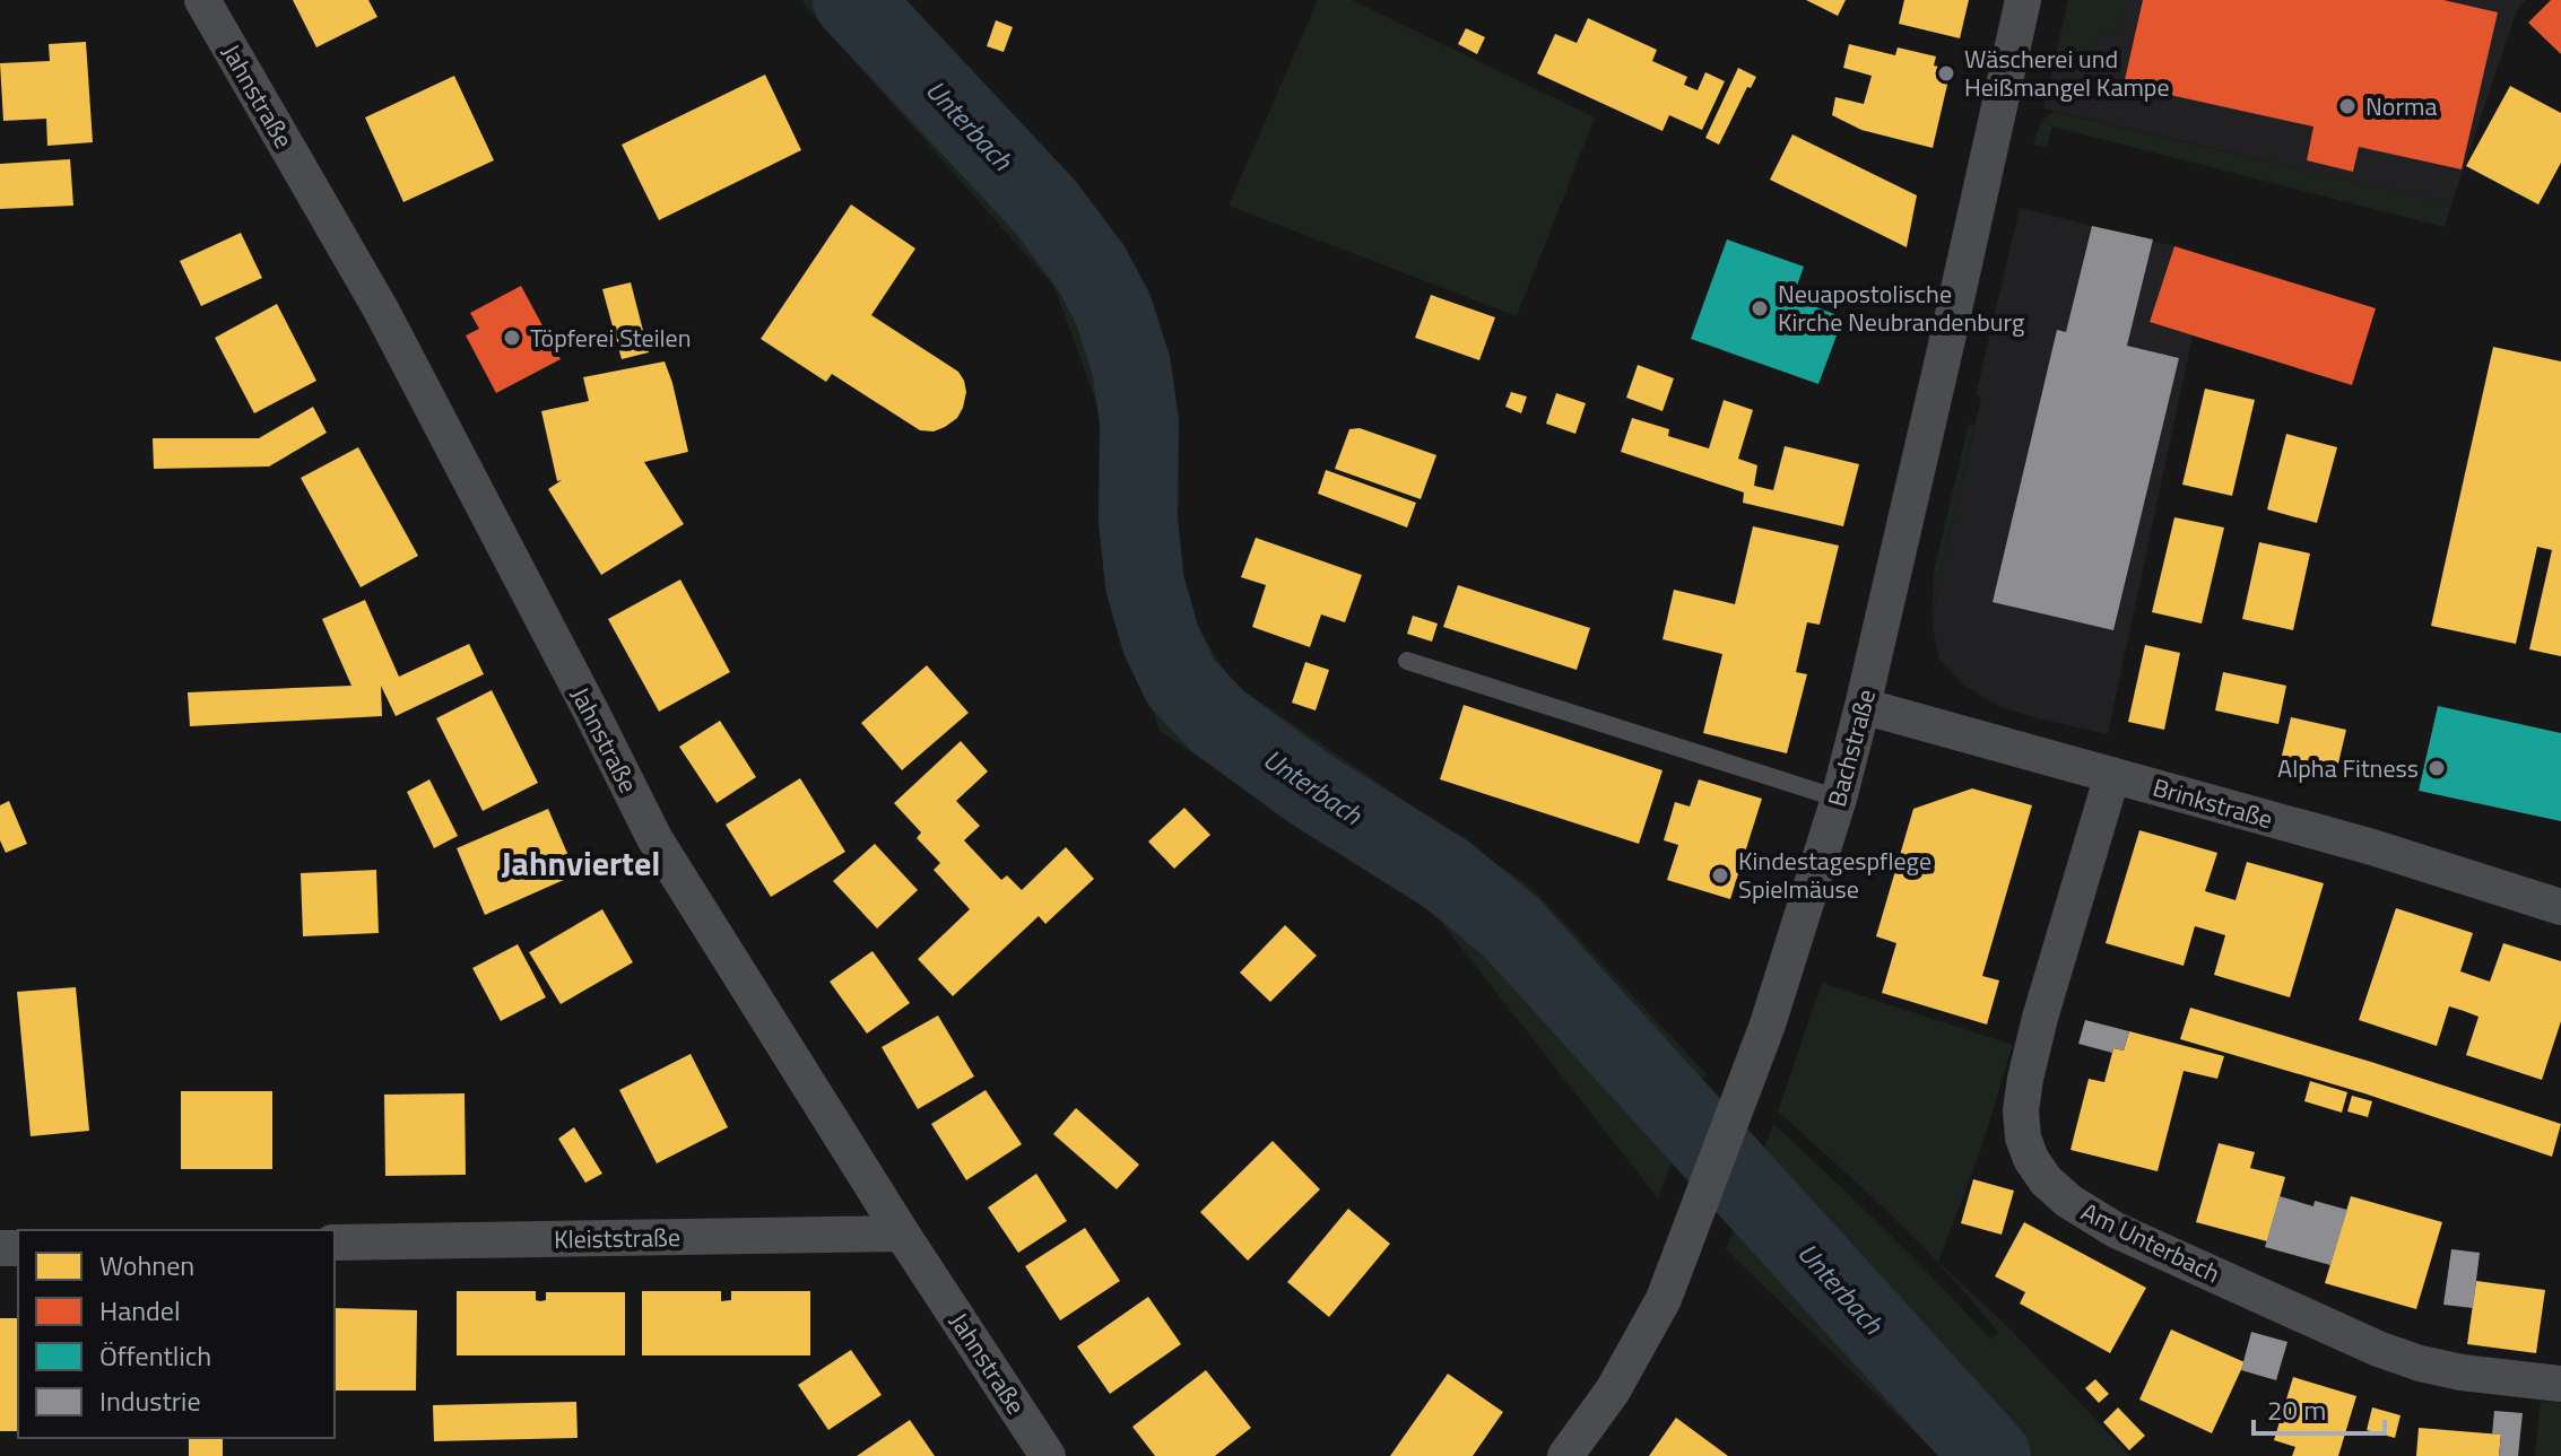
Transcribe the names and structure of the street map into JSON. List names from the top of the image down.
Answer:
{
  "streets": {
    "street": [
      "Jahnstraße",
      "Bachstraße",
      "Brinkstraße",
      "Kleiststraße",
      "Am Unterbach"
    ]
  },
  "crossings": [
    ["Jahnstraße", "Kleiststraße"],
    ["Bachstraße", "Brinkstraße"],
    ["Brinkstraße", "Am Unterbach"]
  ],
  "districts": ["Jahnviertel"],
  "water": ["Unterbach"],
  "places": [
    "Wäscherei und Heißmangel Kampe",
    "Norma",
    "Neuapostolische Kirche Neubrandenburg",
    "Töpferei Steilen",
    "Alpha Fitness",
    "Kindestagespflege Spielmäuse"
  ],
  "legend": [
    "Wohnen",
    "Handel",
    "Öffentlich",
    "Industrie"
  ],
  "scale_bar": "20 m"
}
